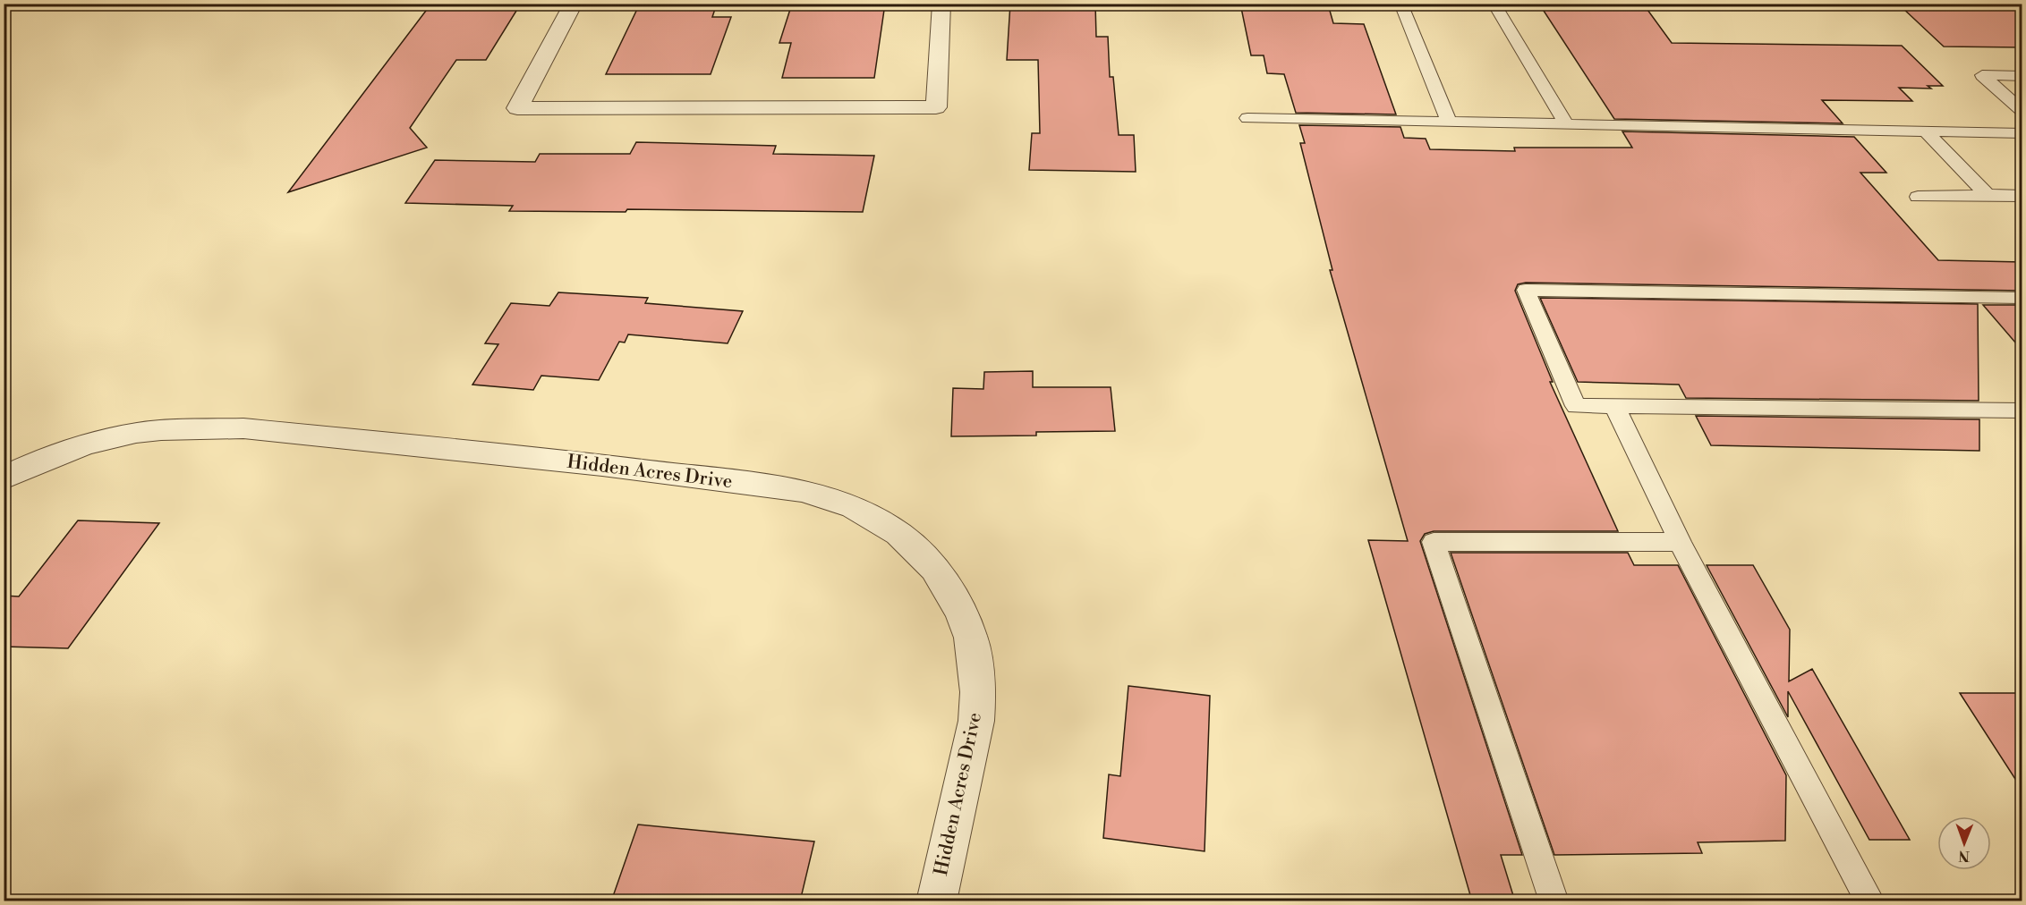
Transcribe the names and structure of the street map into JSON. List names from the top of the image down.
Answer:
{
  "streets": {
    "street": ["Hidden Acres Drive"]
  },
  "north": "bottom"
}
